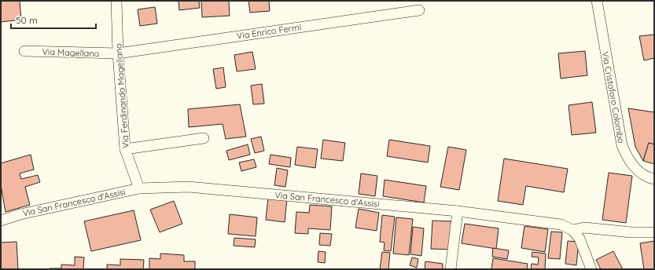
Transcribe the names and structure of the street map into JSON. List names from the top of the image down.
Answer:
{
  "streets": {
    "street": [
      "Via Enrico Fermi",
      "Via Magellano",
      "Via Ferdinando Magellano",
      "Via Cristoforo Colombo",
      "Via San Francesco d'Assisi"
    ]
  },
  "crossings": [
    ["Via Enrico Fermi", "Via Magellano"],
    ["Via Enrico Fermi", "Via Ferdinando Magellano"],
    ["Via Magellano", "Via Ferdinando Magellano"],
    ["Via Ferdinando Magellano", "Via San Francesco d'Assisi"]
  ],
  "scale_bar": "50 m"
}
